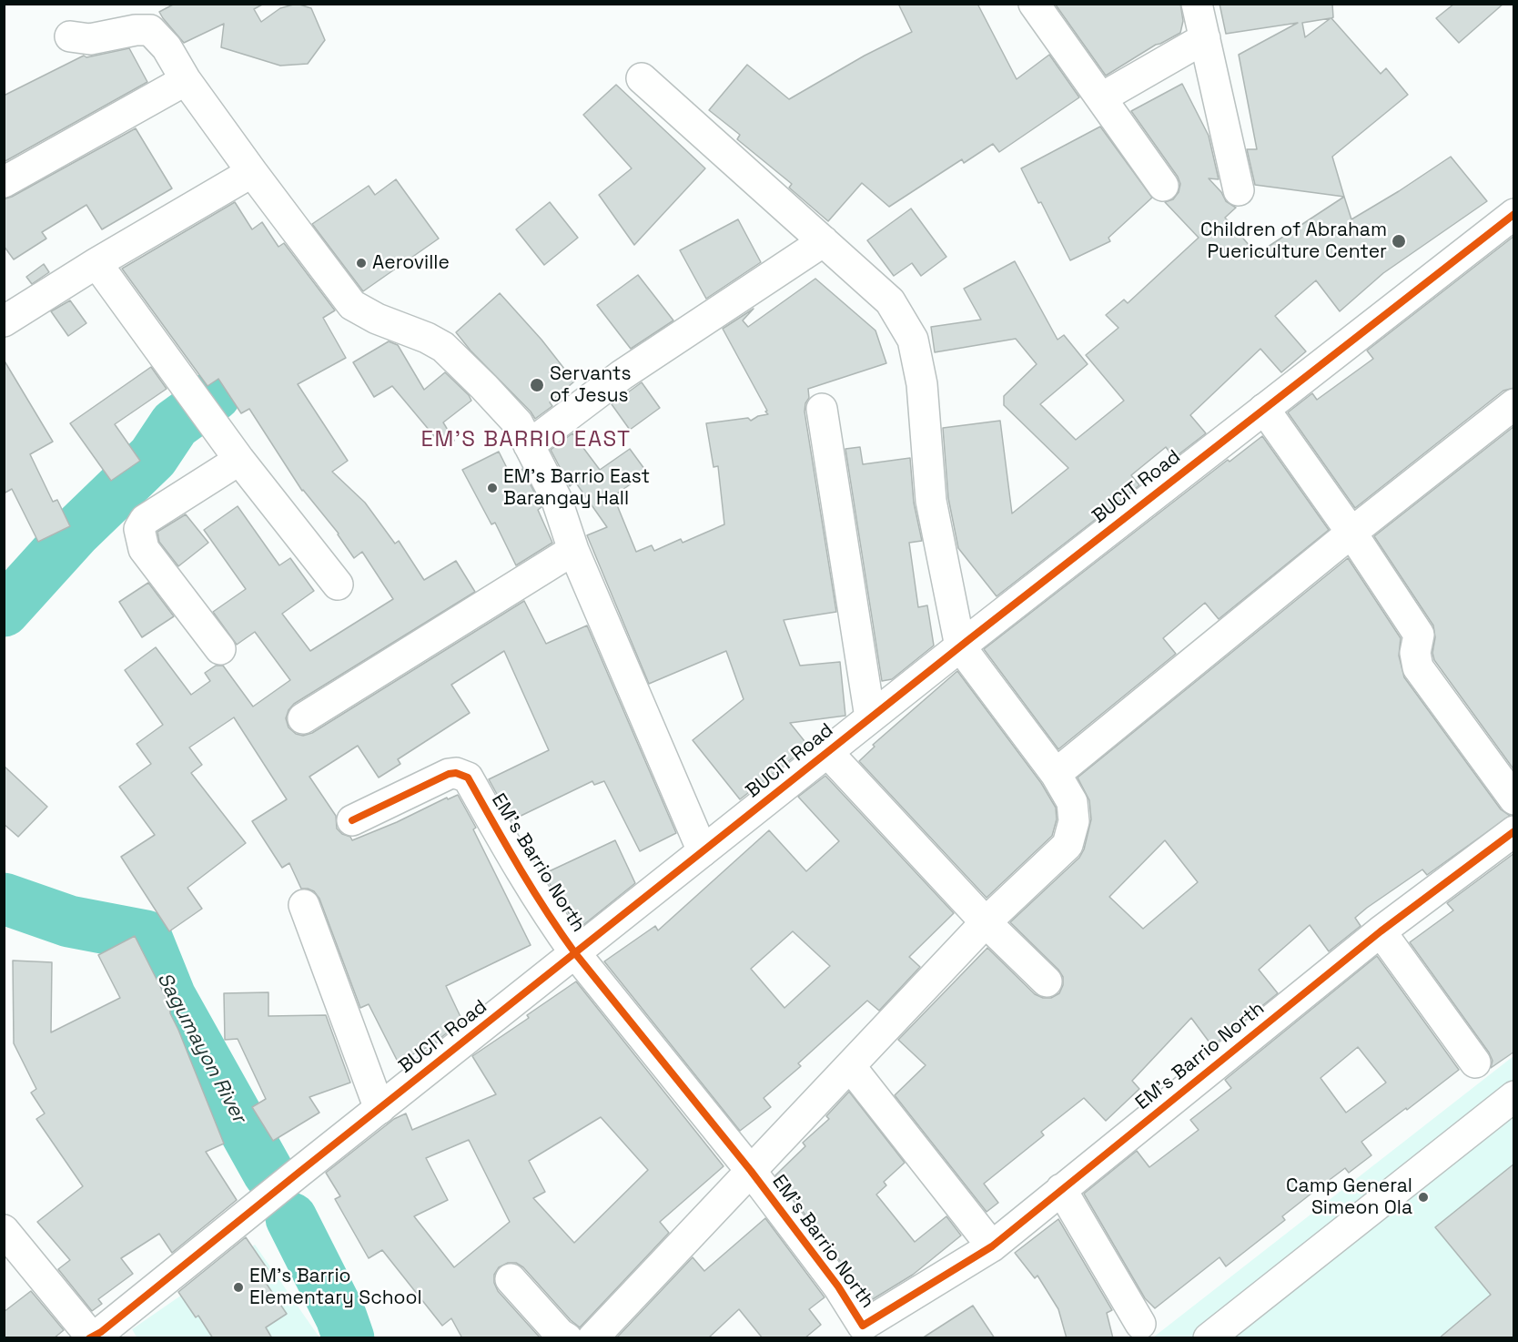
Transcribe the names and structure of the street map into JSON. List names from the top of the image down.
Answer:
{
  "streets": {
    "street": ["BUCIT Road", "EM's Barrio North"]
  },
  "crossings": [
    ["BUCIT Road", "EM's Barrio North"]
  ],
  "districts": ["EM'S BARRIO EAST"],
  "water": ["Sagumayon River"],
  "places": [
    "Children of Abraham Puericulture Center",
    "Aeroville",
    "Servants of Jesus",
    "EM's Barrio East Barangay Hall",
    "Camp General Simeon Ola",
    "EM's Barrio Elementary School"
  ]
}
